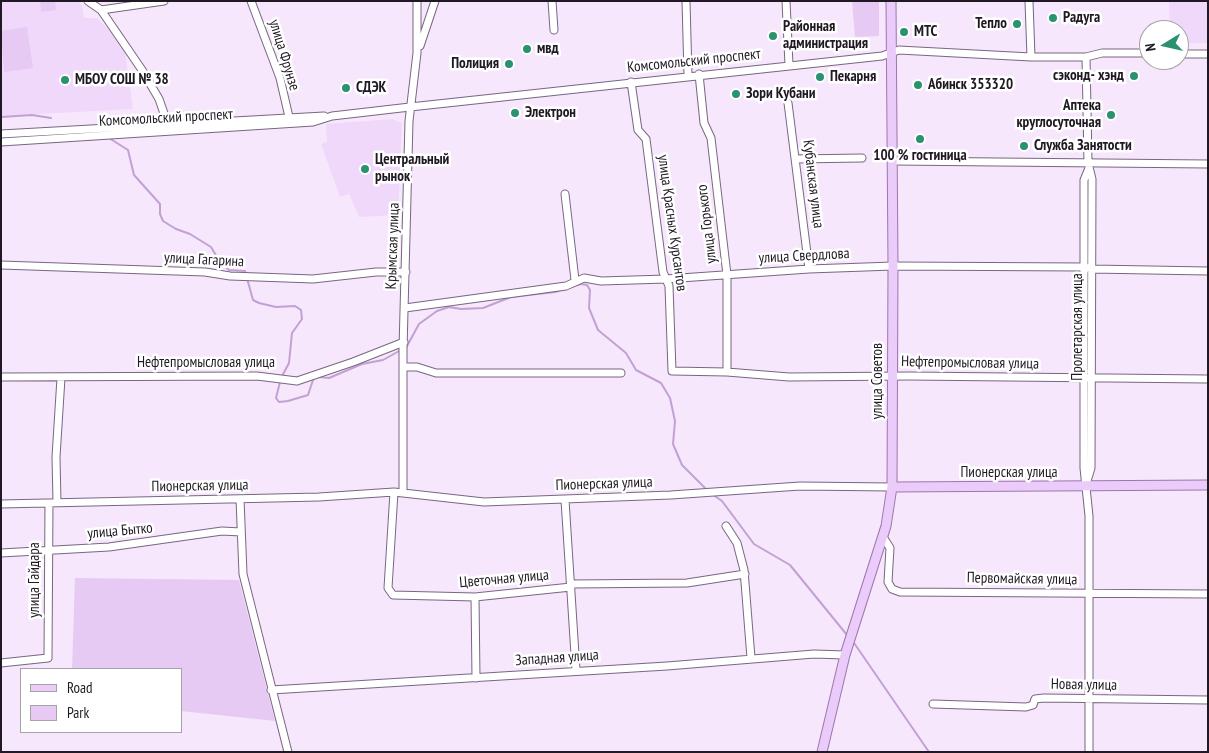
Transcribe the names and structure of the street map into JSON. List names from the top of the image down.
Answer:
{
  "streets": {
    "main road": ["улица Советов", "Пионерская улица"],
    "street": [
      "улица Фрунзе",
      "Комсомольский проспект",
      "Кубанская улица",
      "улица Красных Курсантов",
      "улица Горького",
      "Крымская улица",
      "улица Свердлова",
      "улица Гагарина",
      "Пролетарская улица",
      "Нефтепромысловая улица",
      "улица Бытко",
      "Цветочная улица",
      "Первомайская улица",
      "улица Гайдара",
      "Западная улица",
      "Новая улица"
    ]
  },
  "crossings": [
    ["улица Фрунзе", "Комсомольский проспект"],
    ["Комсомольский проспект", "улица Красных Курсантов"],
    ["Комсомольский проспект", "улица Горького"],
    ["Комсомольский проспект", "Крымская улица"],
    ["Комсомольский проспект", "Пролетарская улица"],
    ["Комсомольский проспект", "улица Советов"],
    ["Кубанская улица", "улица Свердлова"],
    ["улица Красных Курсантов", "улица Свердлова"],
    ["улица Красных Курсантов", "Нефтепромысловая улица"],
    ["улица Горького", "улица Свердлова"],
    ["улица Горького", "Нефтепромысловая улица"],
    ["Крымская улица", "улица Свердлова"],
    ["Крымская улица", "улица Гагарина"],
    ["Крымская улица", "Нефтепромысловая улица"],
    ["Крымская улица", "Пионерская улица"],
    ["улица Свердлова", "Пролетарская улица"],
    ["улица Свердлова", "улица Советов"],
    ["Пролетарская улица", "Нефтепромысловая улица"],
    ["Пролетарская улица", "Пионерская улица"],
    ["Пролетарская улица", "Первомайская улица"],
    ["Пролетарская улица", "Новая улица"],
    ["Нефтепромысловая улица", "улица Советов"],
    ["Нефтепромысловая улица", "улица Гайдара"],
    ["улица Советов", "Пионерская улица"],
    ["улица Советов", "Первомайская улица"],
    ["улица Советов", "Западная улица"],
    ["Пионерская улица", "Цветочная улица"],
    ["Пионерская улица", "улица Гайдара"],
    ["улица Бытко", "улица Гайдара"]
  ],
  "places": [
    "Радуга",
    "Тепло",
    "МТС",
    "Районная администрация",
    "мвд",
    "Полиция",
    "сэконд- хэнд",
    "Пекарня",
    "МБОУ СОШ № 38",
    "Абинск 353320",
    "СДЭК",
    "Зори Кубани",
    "Электрон",
    "Аптека круглосуточная",
    "100 % гостиница",
    "Служба Занятости",
    "Центральный рынок"
  ],
  "legend": ["Road", "Park"],
  "north": "left"
}
